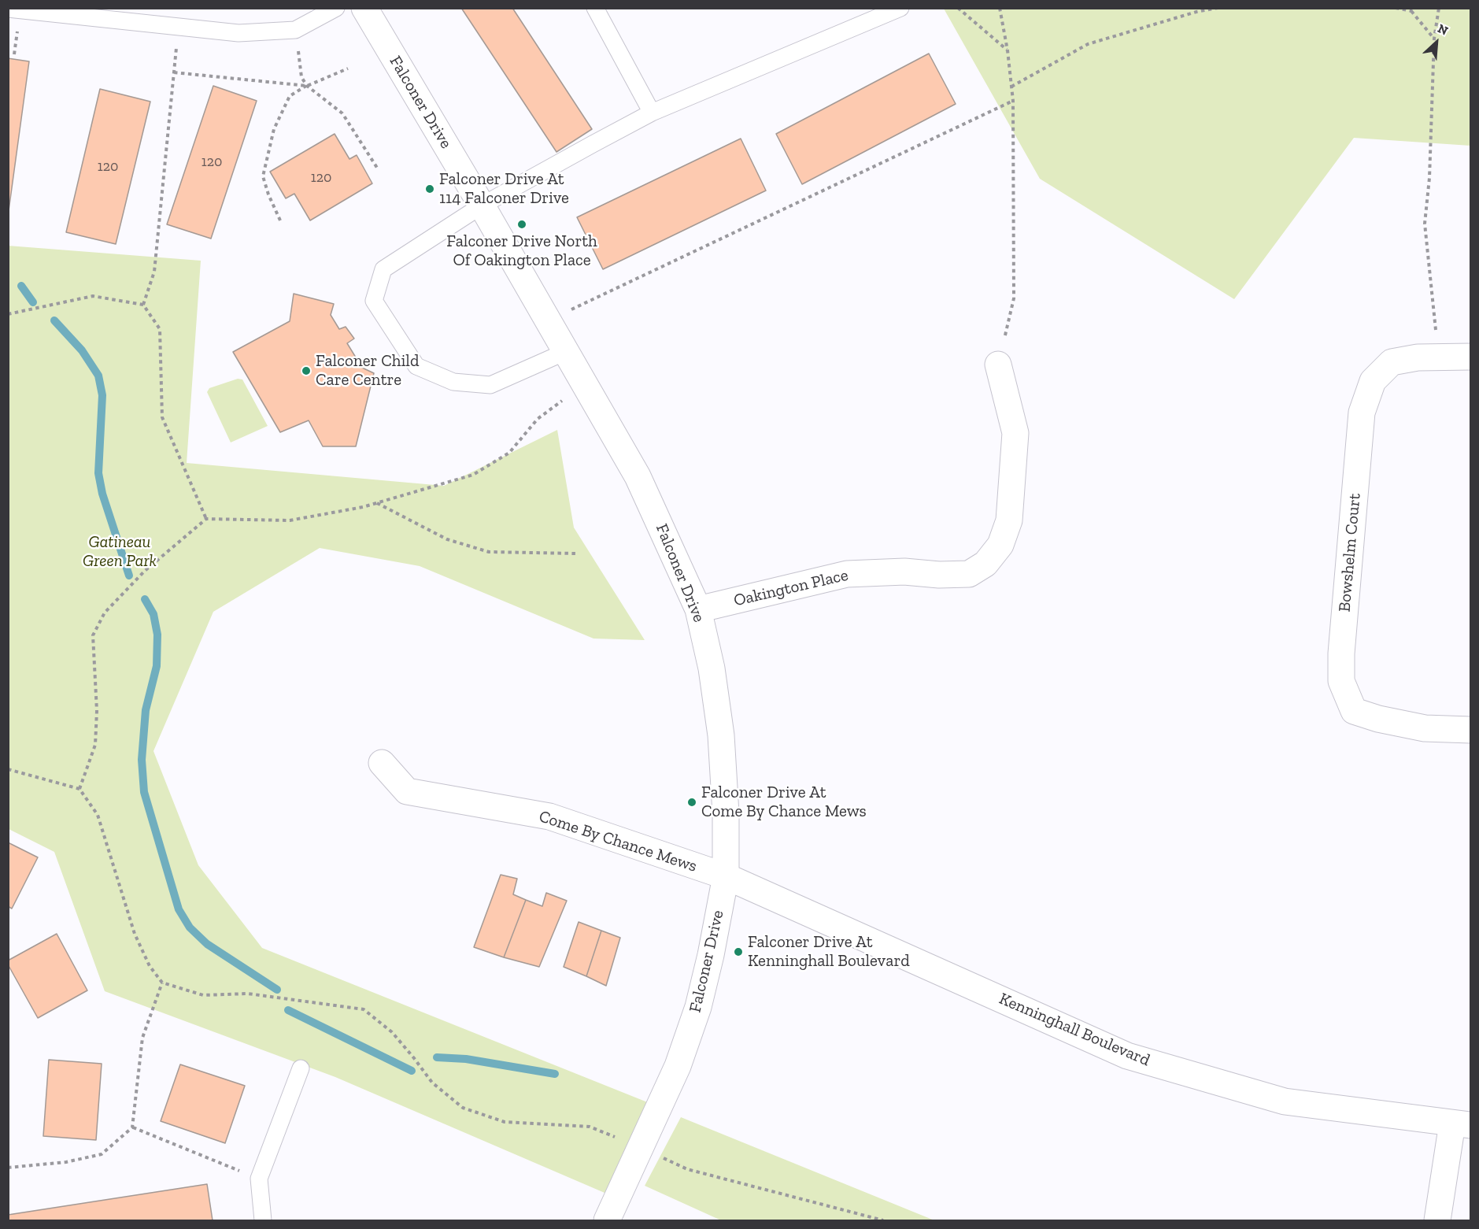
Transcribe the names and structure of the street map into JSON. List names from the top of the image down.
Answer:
{
  "streets": {
    "street": [
      "Falconer Drive",
      "Bowshelm Court",
      "Oakington Place",
      "Come By Chance Mews",
      "Kenninghall Boulevard"
    ]
  },
  "crossings": [
    ["Falconer Drive", "Oakington Place"],
    ["Falconer Drive", "Come By Chance Mews"],
    ["Falconer Drive", "Kenninghall Boulevard"],
    ["Come By Chance Mews", "Kenninghall Boulevard"]
  ],
  "parks": ["Gatineau Green Park"],
  "places": [
    "Falconer Drive At 114 Falconer Drive",
    "Falconer Drive North Of Oakington Place",
    "Falconer Child Care Centre",
    "Falconer Drive At Come By Chance Mews",
    "Falconer Drive At Kenninghall Boulevard"
  ],
  "house_numbers": ["120", "120", "120"],
  "north": "top right"
}
